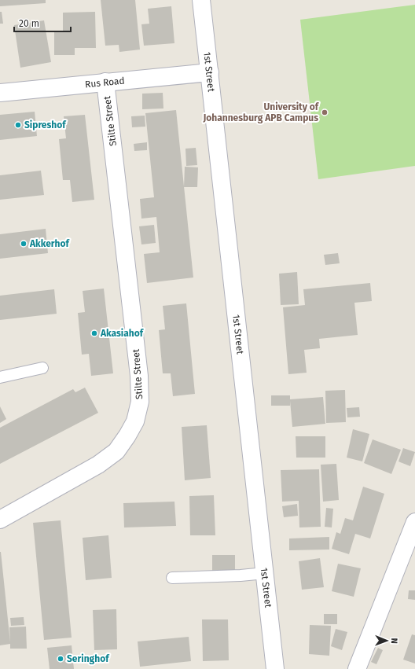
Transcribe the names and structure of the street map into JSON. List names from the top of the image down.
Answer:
{
  "streets": {
    "street": ["1st Street", "Rus Road", "Stilte Street"]
  },
  "crossings": [
    ["1st Street", "Rus Road"],
    ["Rus Road", "Stilte Street"]
  ],
  "places": [
    "University of Johannesburg APB Campus",
    "Sipreshof",
    "Akkerhof",
    "Akasiahof",
    "Seringhof"
  ],
  "scale_bar": "20 m",
  "north": "right"
}
